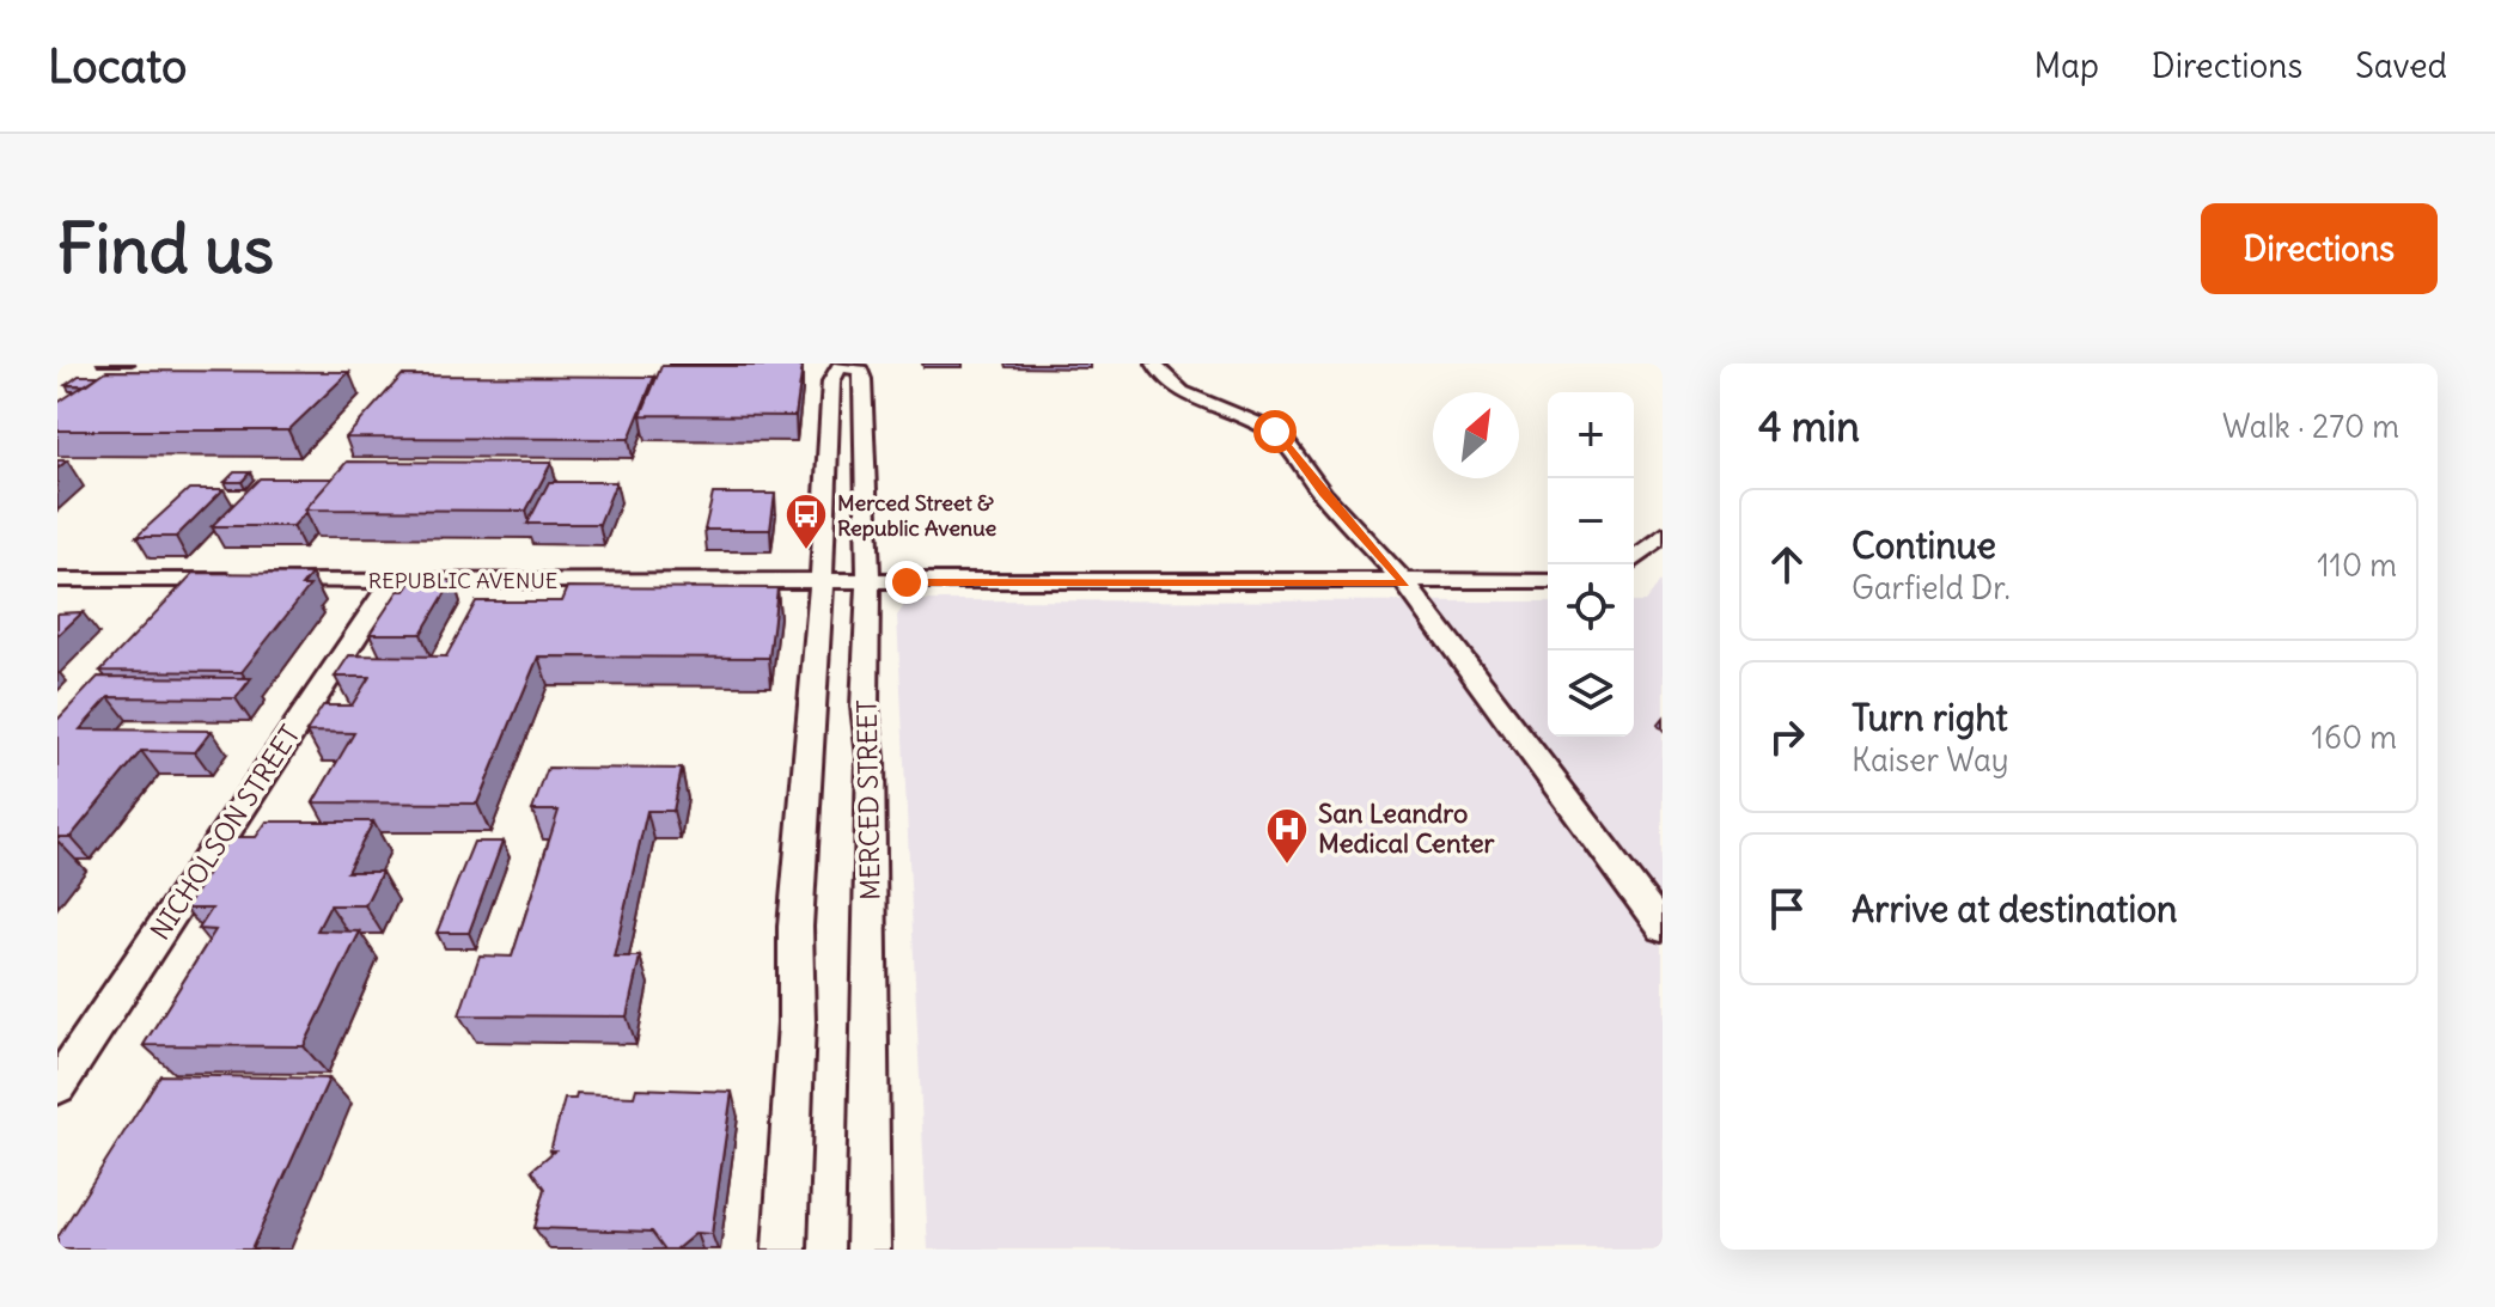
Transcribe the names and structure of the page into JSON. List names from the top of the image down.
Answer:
{
  "streets": {
    "street": ["REPUBLIC AVENUE", "MERCED STREET", "NICHOLSON STREET"]
  },
  "crossings": [
    ["REPUBLIC AVENUE", "MERCED STREET"],
    ["REPUBLIC AVENUE", "NICHOLSON STREET"]
  ],
  "places": {
    "bus stop": ["Merced Street & Republic Avenue"],
    "hospital": ["San Leandro Medical Center"]
  },
  "north": "top right",
  "page": {
    "header": "Locato",
    "nav": ["Map", "Directions", "Saved"],
    "buttons": "Directions",
    "title": "Find us",
    "heading": ["4 min", "Walk · 270 m"],
    "map_buttons": ["+", "−"],
    "list": [
      ["Continue", "Garfield Dr.", "110 m"],
      ["Turn right", "Kaiser Way", "160 m"],
      "Arrive at destination"
    ]
  }
}
